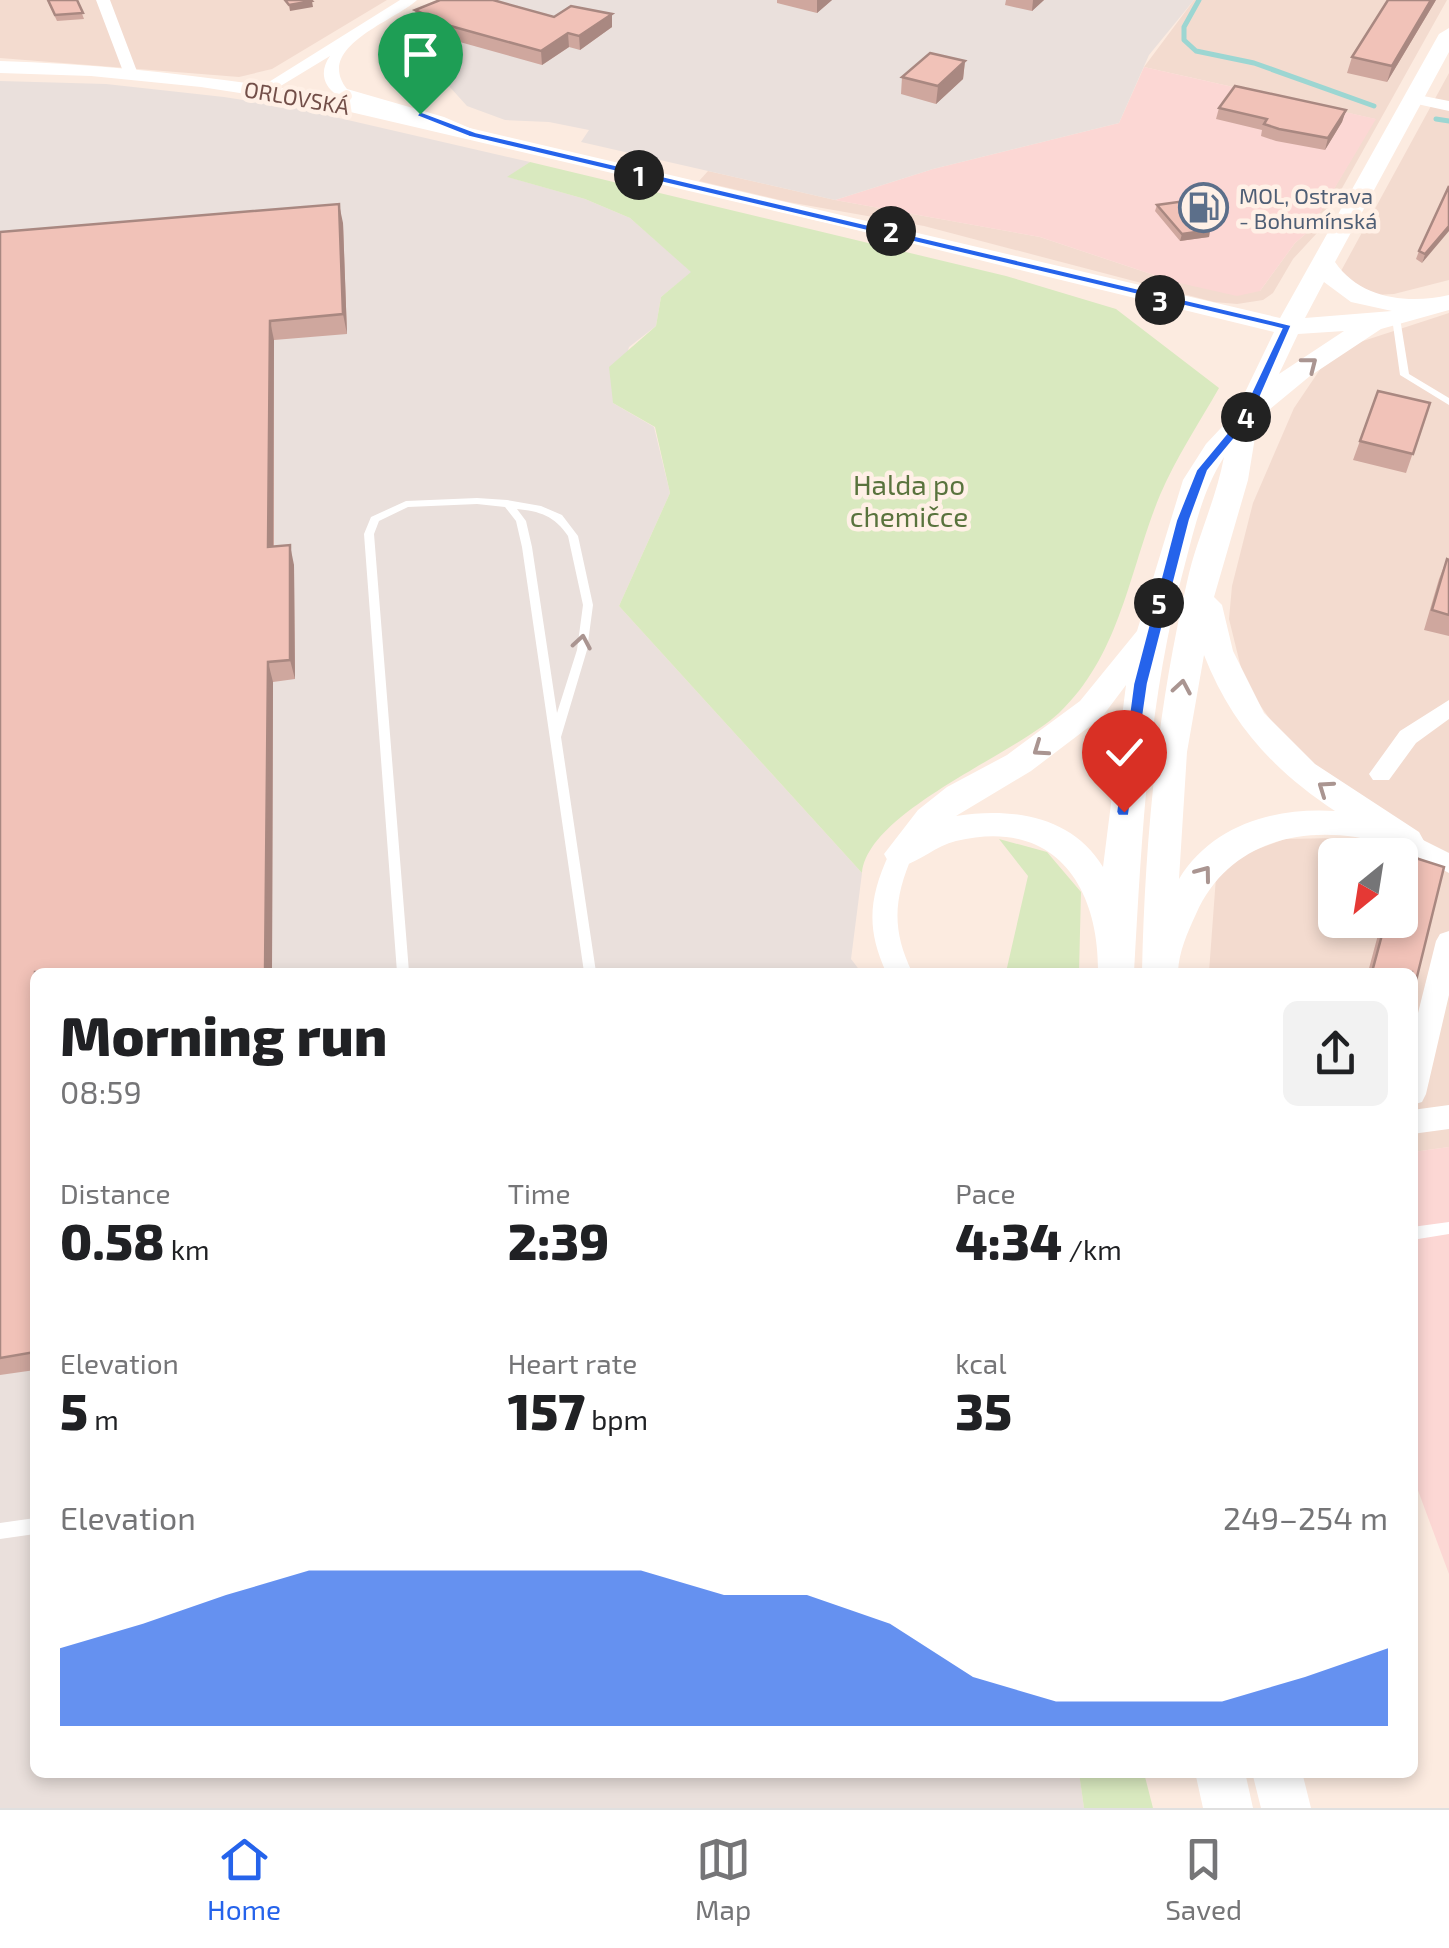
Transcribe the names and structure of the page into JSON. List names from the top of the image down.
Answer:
{
  "streets": {
    "main road": ["ORLOVSKÁ"]
  },
  "parks": ["Halda po chemičce"],
  "places": {
    "fuel station": ["MOL, Ostrava - Bohumínská"]
  },
  "north": "bottom left",
  "page": {
    "pins": [
      "1",
      "2",
      "3",
      "4",
      "5"
    ],
    "heading": ["Morning run", "08:59"],
    "stats": [
      ["Distance", "0.58 km"],
      ["Time", "2:39"],
      ["Pace", "4:34 /km"],
      ["Elevation", "5 m"],
      ["Heart rate", "157 bpm"],
      ["kcal", "35"]
    ],
    "chart": ["Elevation", "249–254 m"],
    "tabs": ["Home", "Map", "Saved"]
  }
}
